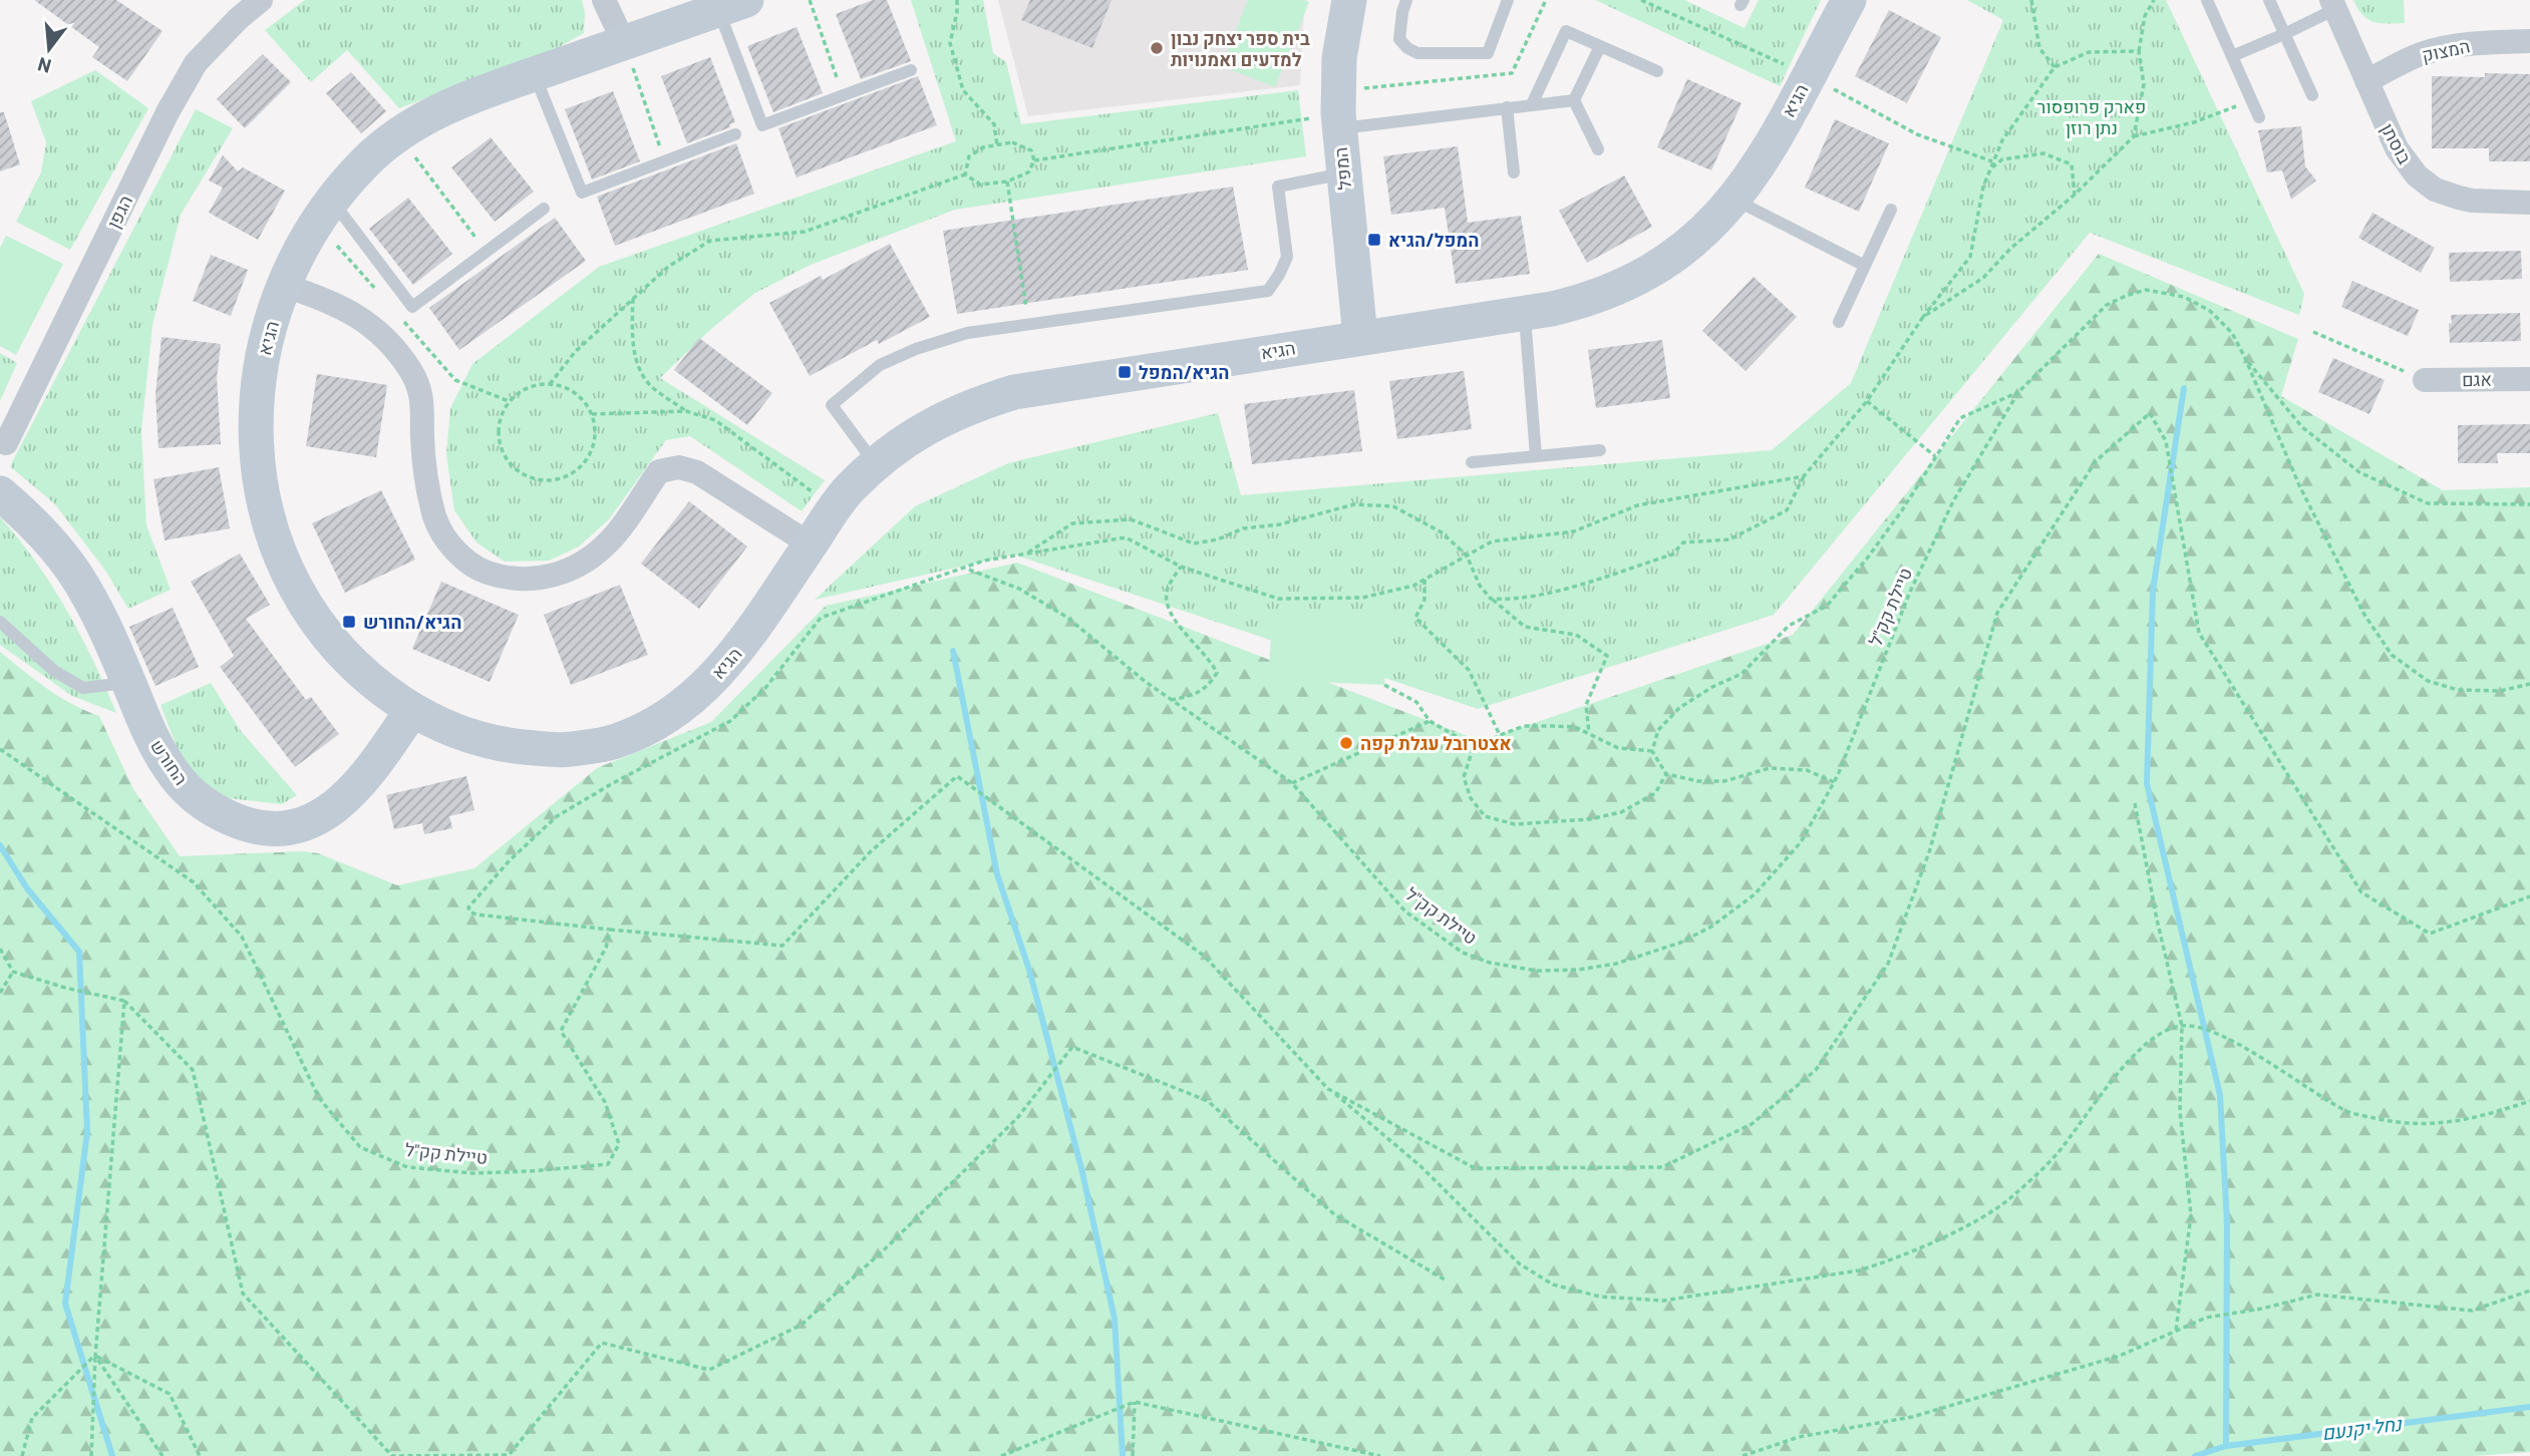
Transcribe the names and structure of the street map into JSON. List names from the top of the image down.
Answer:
{
  "streets": {
    "street": [
      "המצוק",
      "הגיא",
      "בוסתן",
      "המפל",
      "הגפן",
      "אגם",
      "החורש"
    ],
    "path": ["טיילת קק\"ל"]
  },
  "crossings": [
    ["המצוק", "בוסתן"],
    ["הגיא", "המפל"],
    ["הגיא", "החורש"]
  ],
  "water": ["נחל יקנעם"],
  "parks": ["פארק פרופסור נתן רוזן"],
  "places": {
    "other": ["בית ספר יצחק נבון למדעים ואמנויות", "אצטרובל עגלת קפה"],
    "transit": ["המפל/הגיא", "הגיא/המפל", "הגיא/החורש"]
  },
  "north": "bottom"
}
